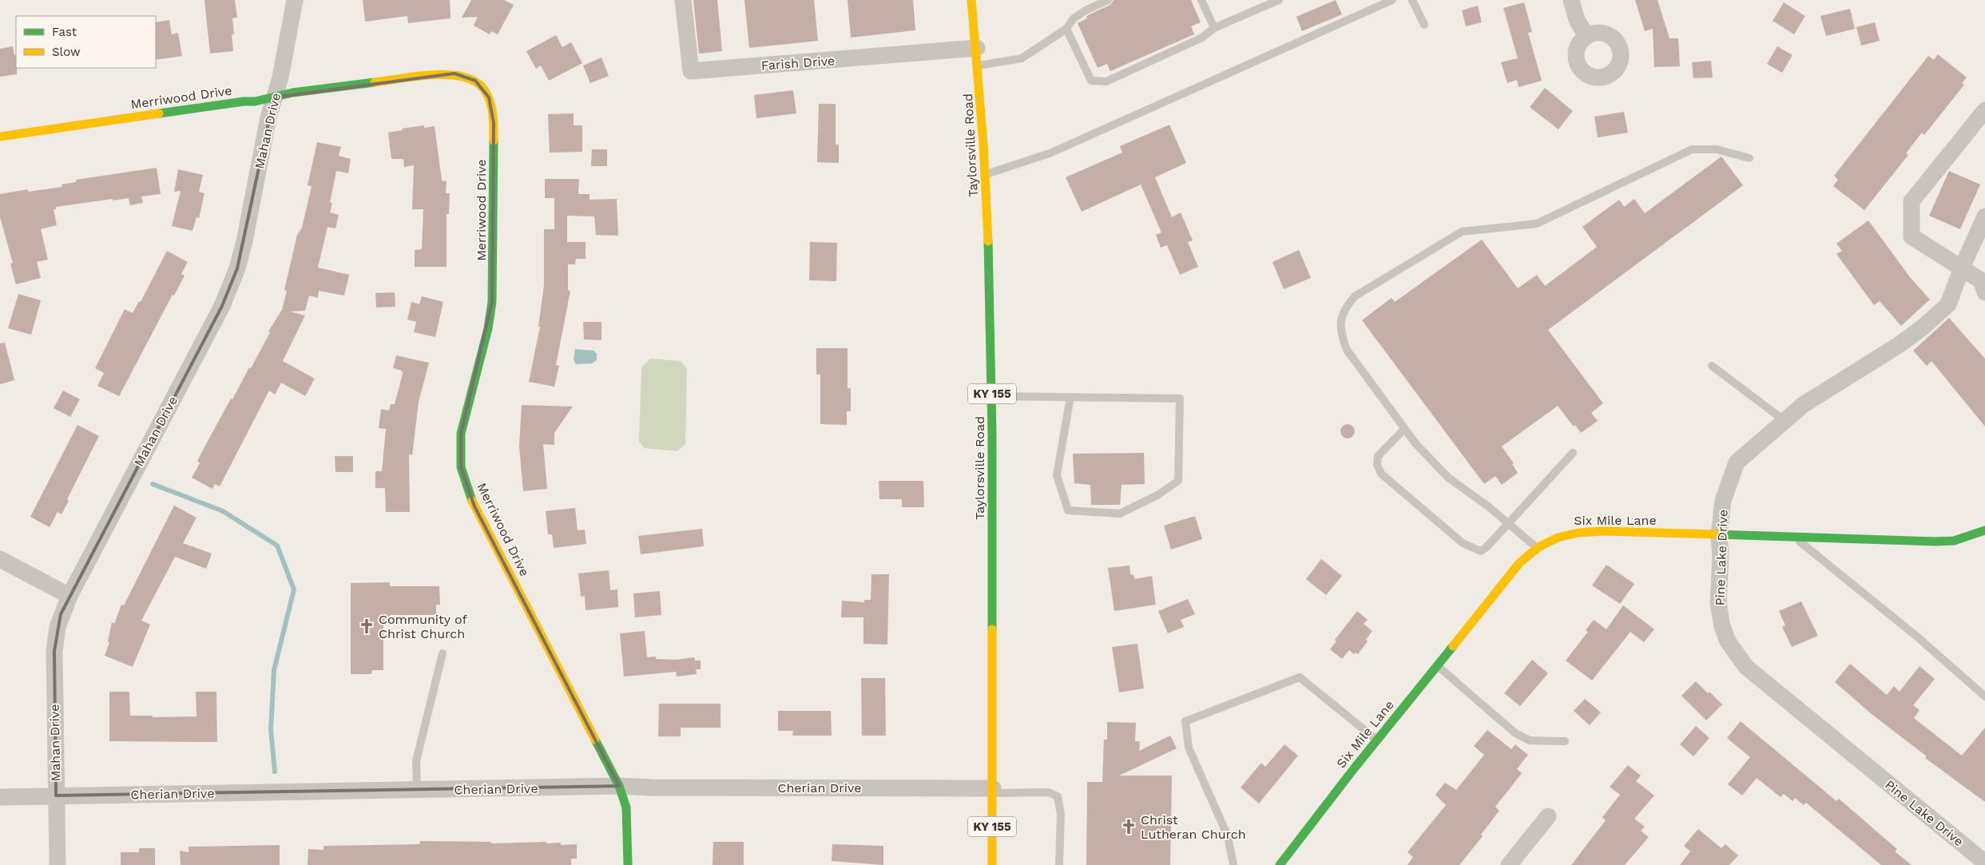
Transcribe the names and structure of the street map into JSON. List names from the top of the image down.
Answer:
{
  "streets": {
    "street": [
      "Farish Drive",
      "Merriwood Drive",
      "Mahan Drive",
      "Taylorsville Road",
      "KY 155",
      "Six Mile Lane",
      "Pine Lake Drive",
      "Cherian Drive"
    ]
  },
  "crossings": [
    ["Farish Drive", "Taylorsville Road"],
    ["Merriwood Drive", "Mahan Drive"],
    ["Merriwood Drive", "Cherian Drive"],
    ["Mahan Drive", "Cherian Drive"],
    ["Taylorsville Road", "Cherian Drive"],
    ["Six Mile Lane", "Pine Lake Drive"]
  ],
  "places": {
    "church": ["Community of Christ Church", "Christ Lutheran Church"]
  },
  "legend": ["Fast", "Slow"]
}
